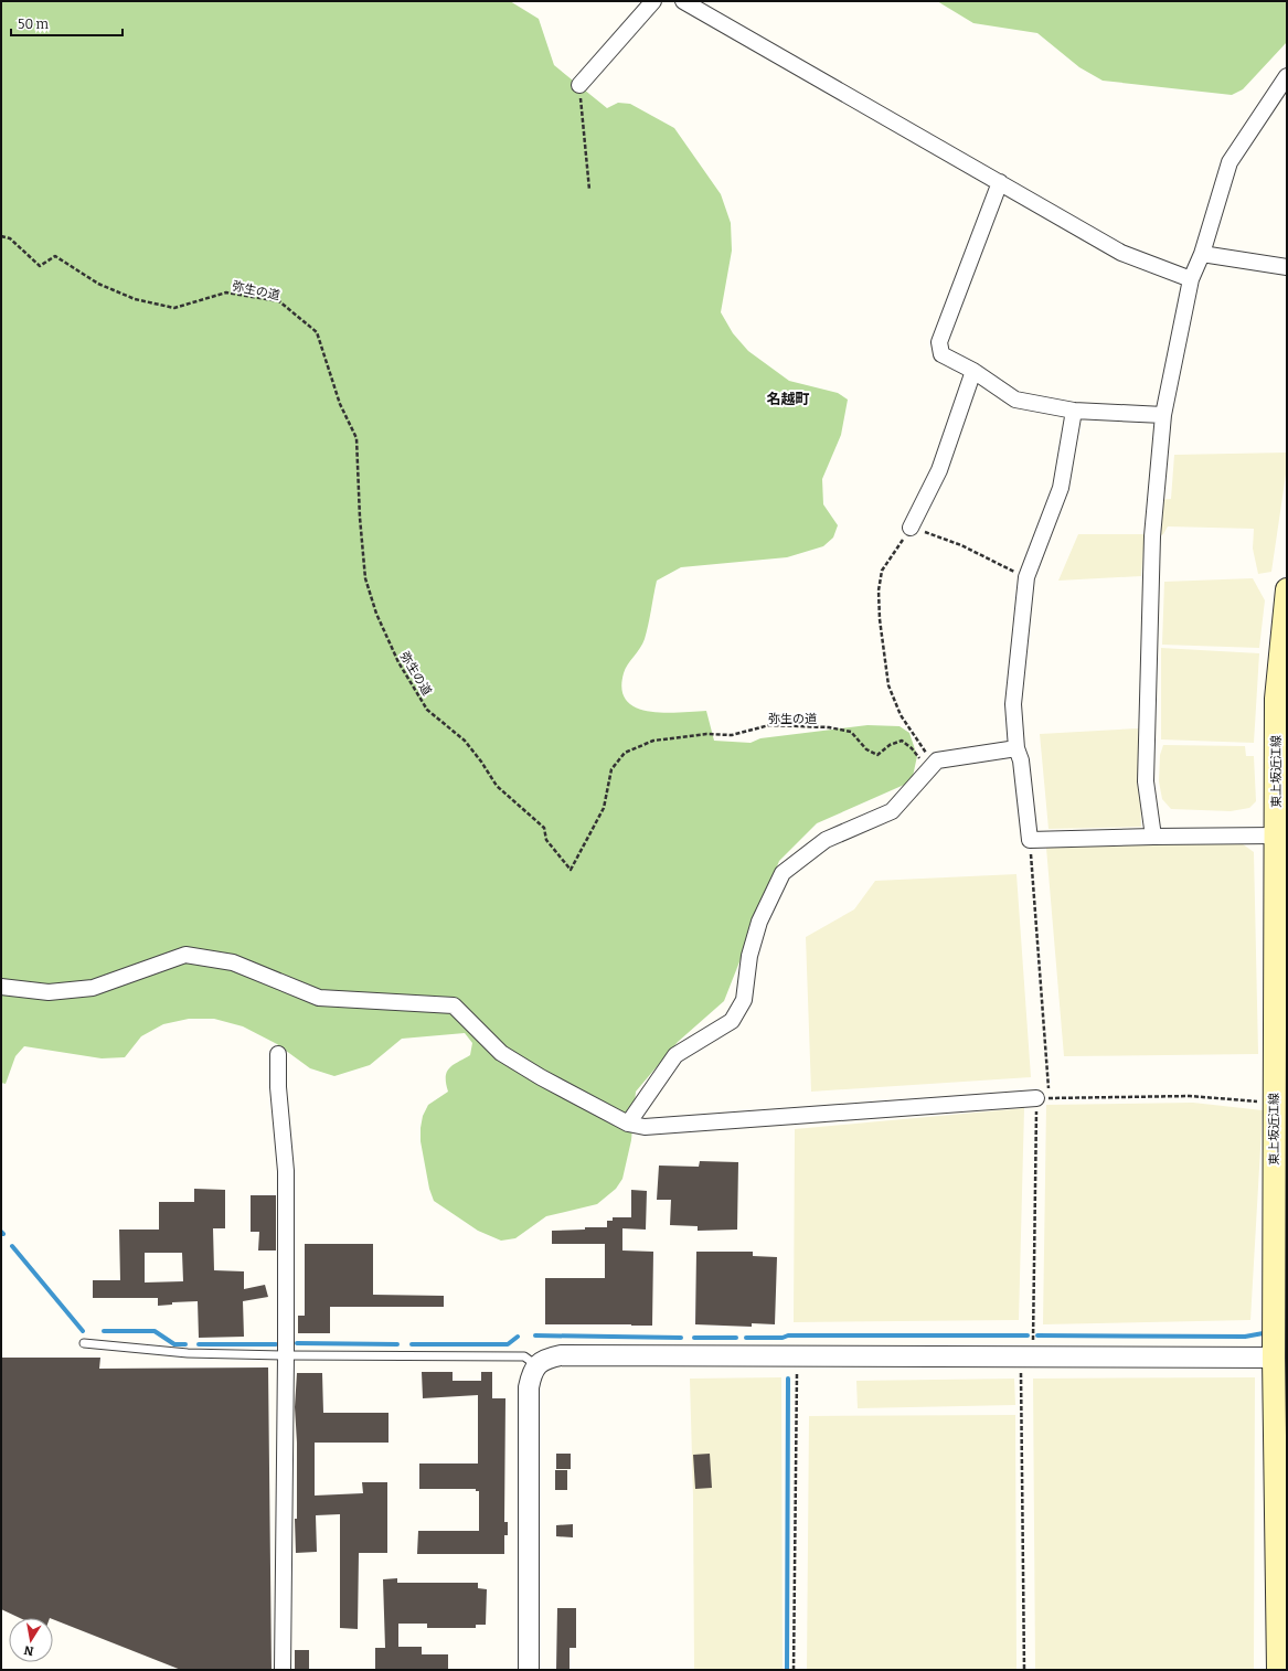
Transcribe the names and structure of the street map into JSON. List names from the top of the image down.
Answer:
{
  "streets": {
    "main road": ["東上坂近江線"],
    "path": ["弥生の道"]
  },
  "districts": ["名越町"],
  "scale_bar": "50 m",
  "north": "bottom"
}
